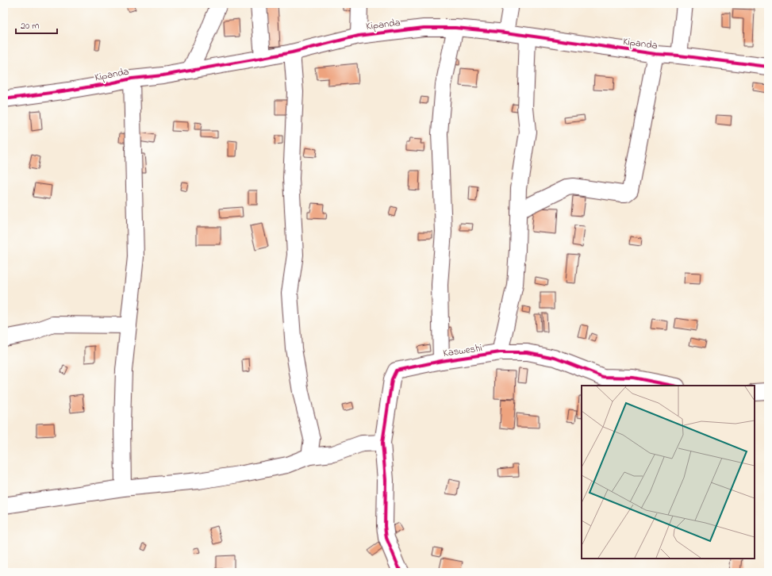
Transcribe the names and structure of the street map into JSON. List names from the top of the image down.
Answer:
{
  "streets": {
    "street": ["Kipanda", "Kasweshi"]
  },
  "scale_bar": "20 m"
}
